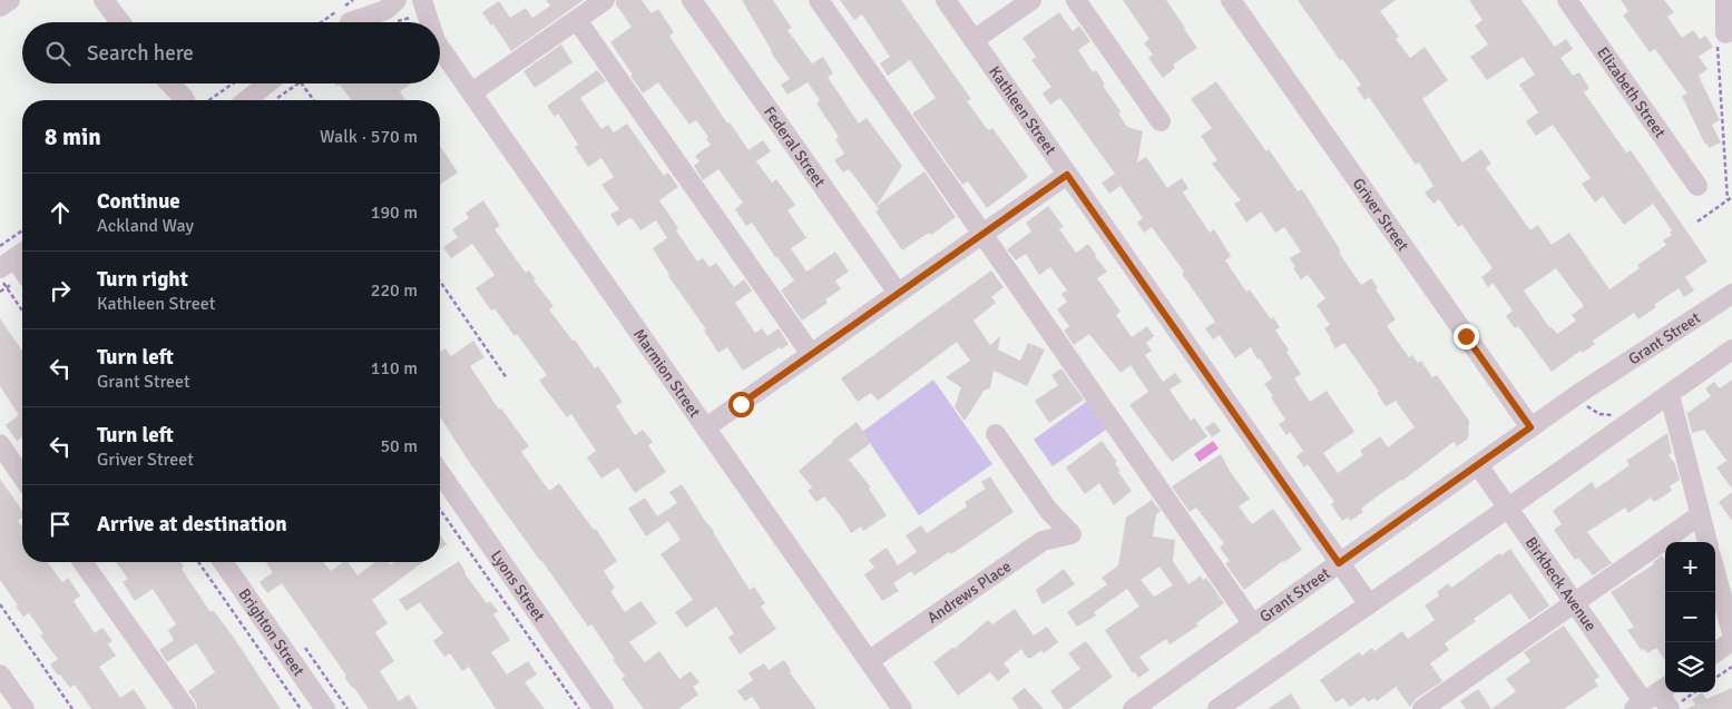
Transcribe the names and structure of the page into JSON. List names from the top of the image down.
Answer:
{
  "streets": {
    "street": [
      "Elizabeth Street",
      "Kathleen Street",
      "Federal Street",
      "Griver Street",
      "Grant Street",
      "Marmion Street",
      "Birkbeck Avenue",
      "Lyons Street",
      "Andrews Place",
      "Brighton Street"
    ]
  },
  "crossings": [
    ["Kathleen Street", "Grant Street"],
    ["Griver Street", "Grant Street"],
    ["Grant Street", "Birkbeck Avenue"],
    ["Marmion Street", "Andrews Place"]
  ],
  "page": {
    "search": "Search here",
    "heading": ["8 min", "Walk · 570 m"],
    "list": [
      ["Continue", "Ackland Way", "190 m"],
      ["Turn right", "Kathleen Street", "220 m"],
      ["Turn left", "Grant Street", "110 m"],
      ["Turn left", "Griver Street", "50 m"],
      "Arrive at destination"
    ],
    "map_buttons": ["+", "−"]
  }
}
